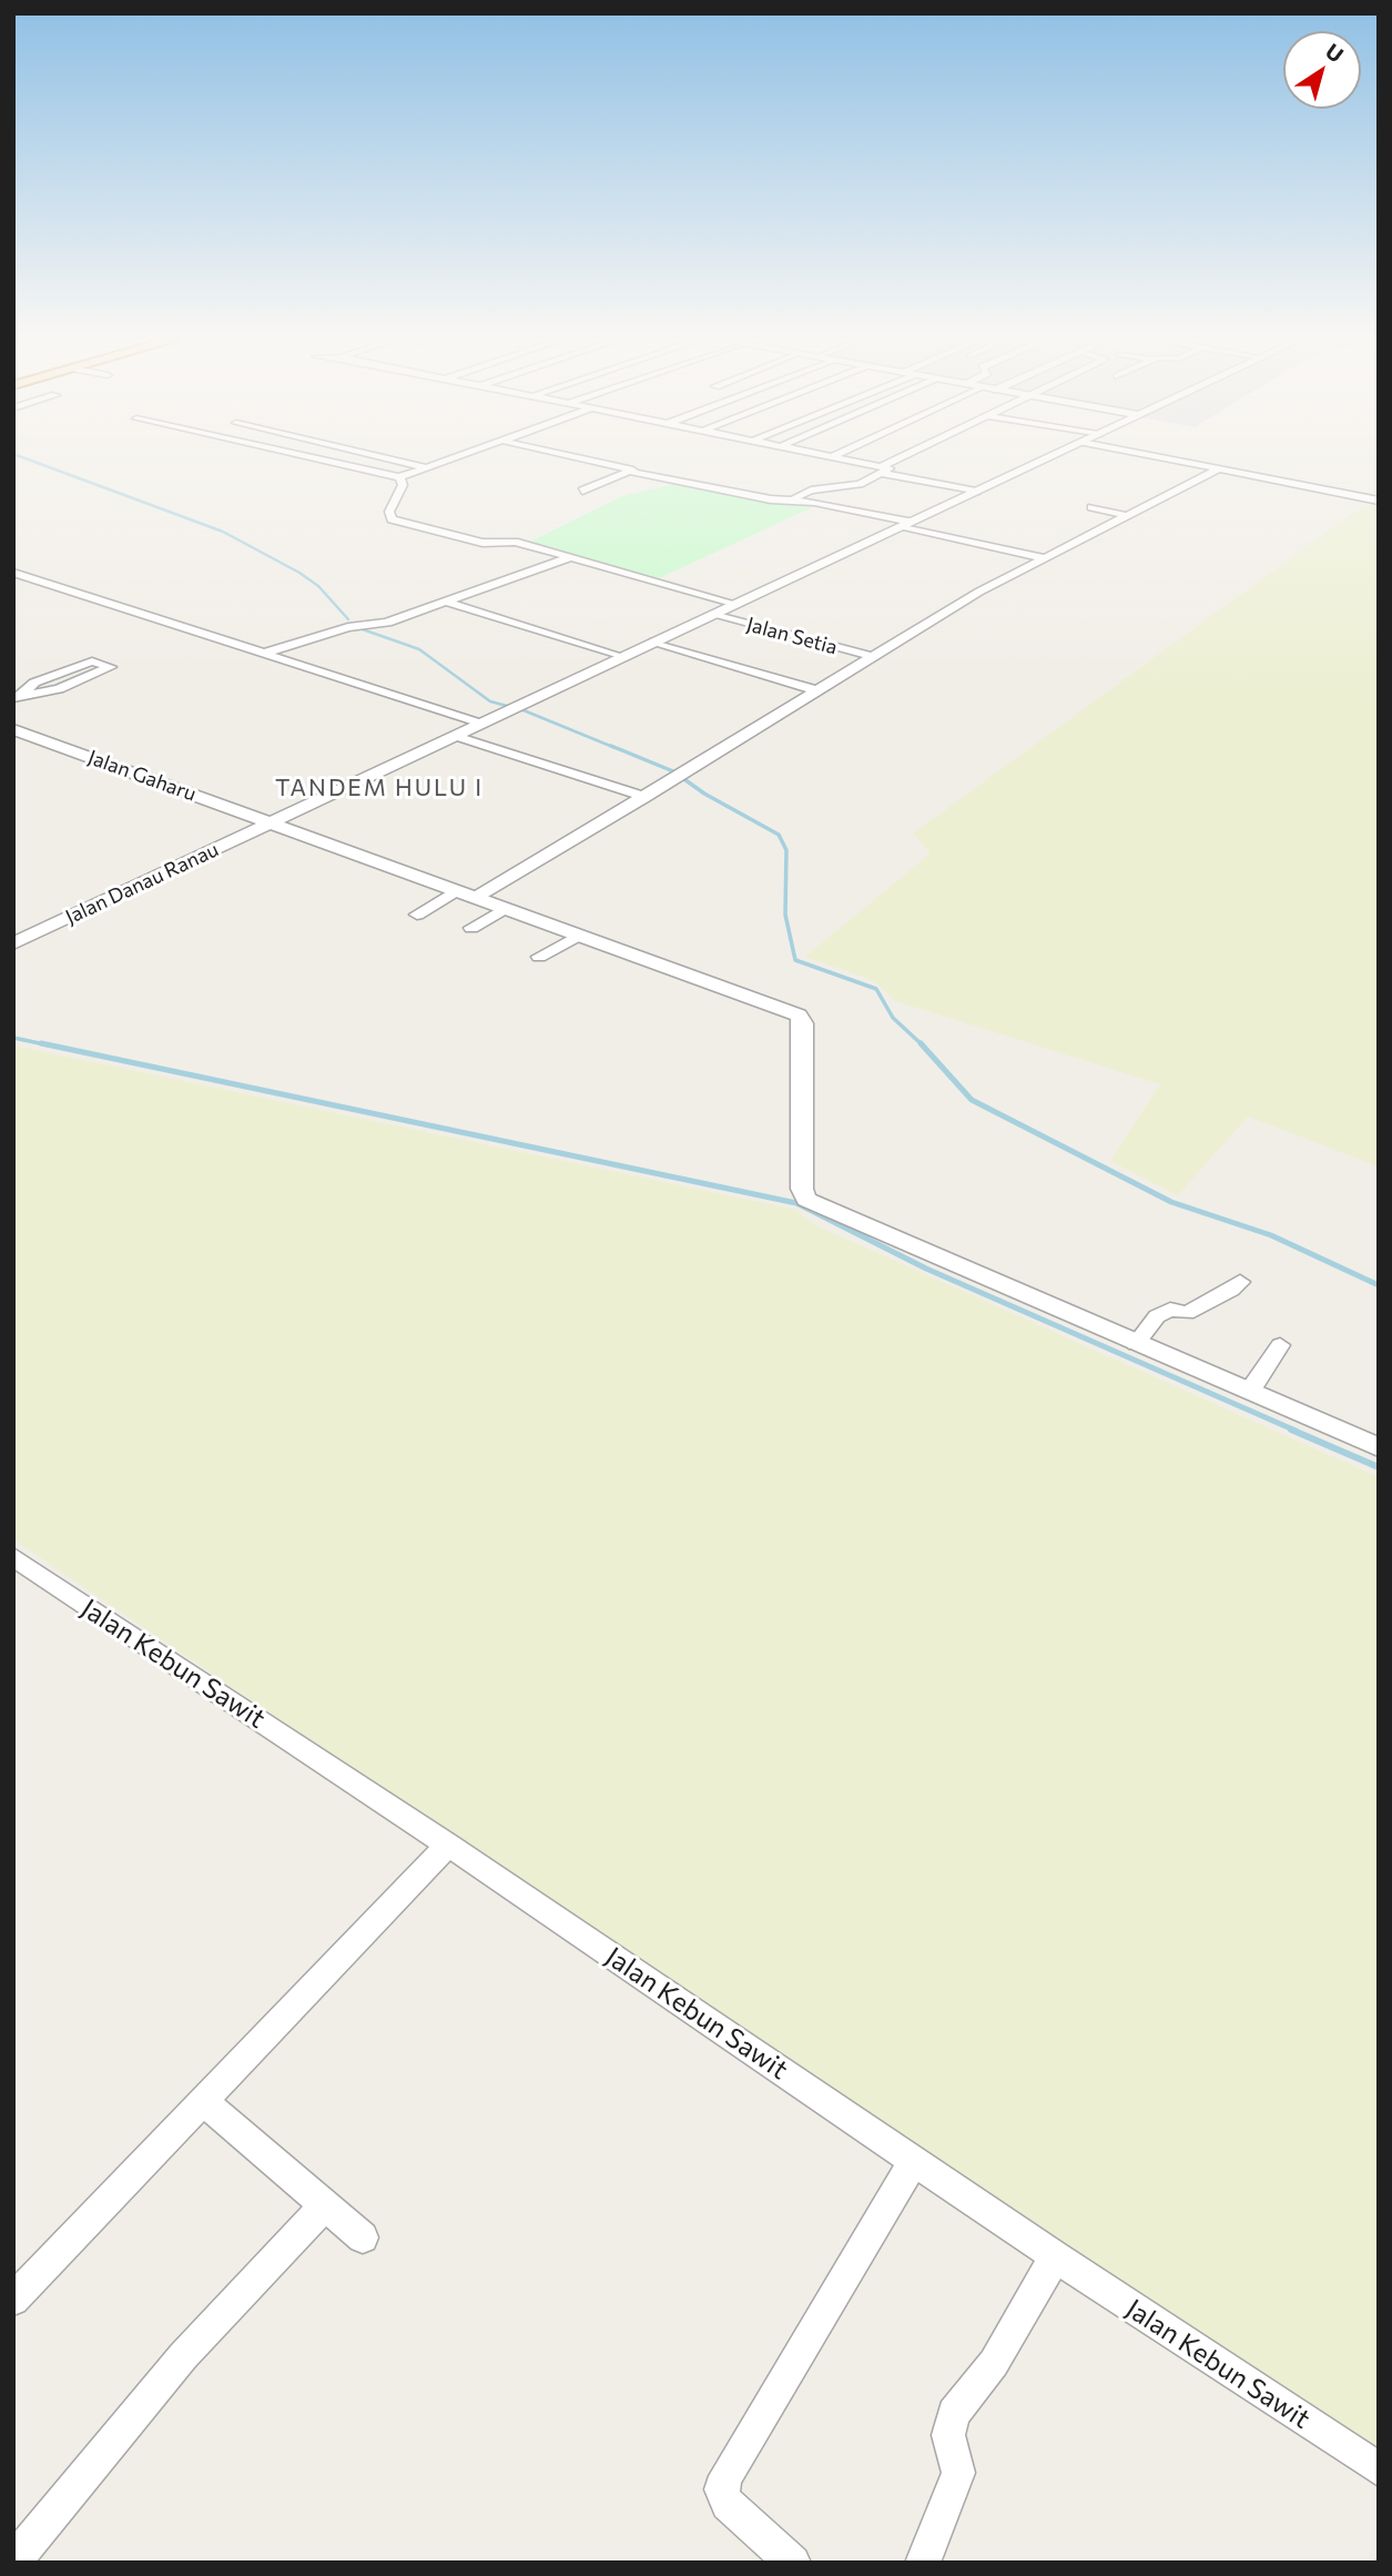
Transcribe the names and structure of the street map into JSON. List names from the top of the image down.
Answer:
{
  "streets": {
    "street": [
      "Jalan Setia",
      "Jalan Gaharu",
      "Jalan Danau Ranau",
      "Jalan Kebun Sawit"
    ]
  },
  "crossings": [
    ["Jalan Setia", "Jalan Danau Ranau"],
    ["Jalan Gaharu", "Jalan Danau Ranau"]
  ],
  "districts": ["TANDEM HULU I"],
  "north": "top right"
}
